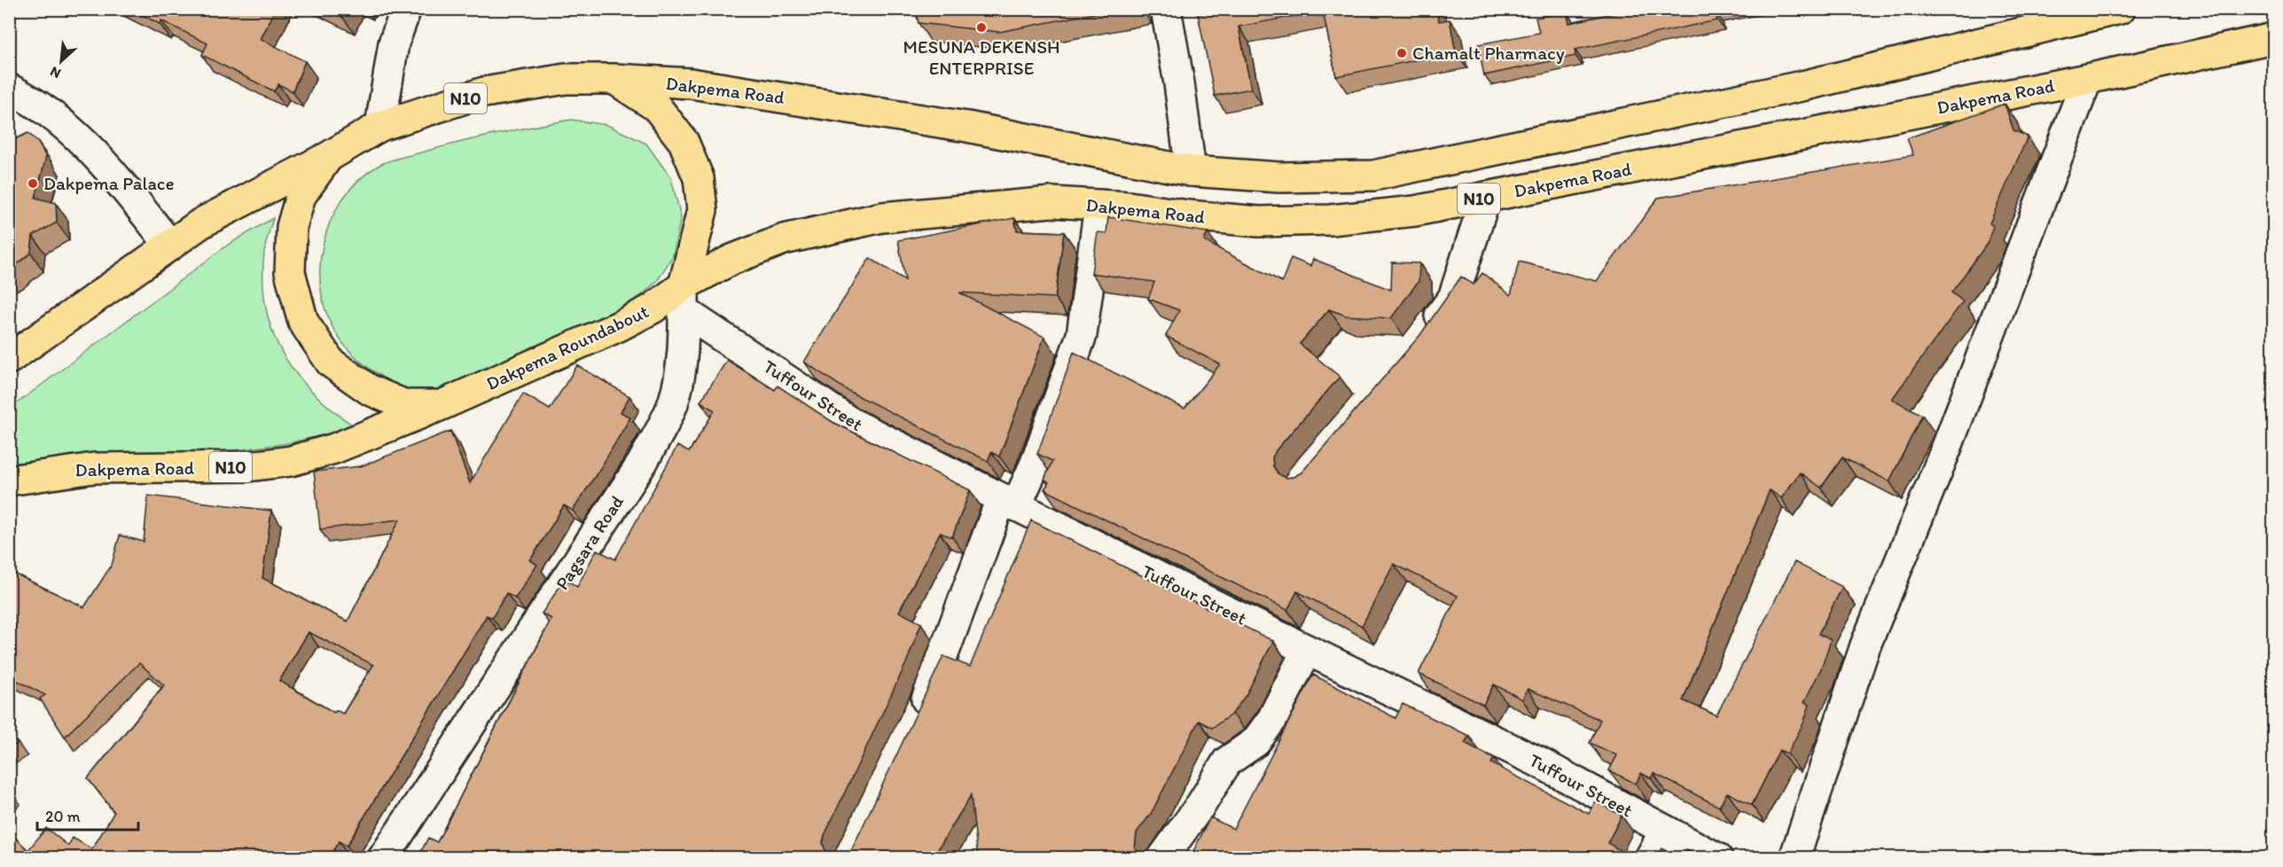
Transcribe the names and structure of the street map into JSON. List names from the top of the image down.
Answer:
{
  "streets": {
    "highway": ["Dakpema Road", "N10", "Dakpema Roundabout"],
    "street": ["Tuffour Street", "Pagsara Road"]
  },
  "crossings": [
    ["Dakpema Road", "Dakpema Roundabout"],
    ["Dakpema Road", "Tuffour Street"],
    ["Dakpema Road", "Pagsara Road"],
    ["N10", "Dakpema Roundabout"],
    ["Dakpema Roundabout", "Tuffour Street"],
    ["Dakpema Roundabout", "Pagsara Road"],
    ["Tuffour Street", "Pagsara Road"]
  ],
  "places": ["MESUNA DEKENSH ENTERPRISE", "Chamalt Pharmacy", "Dakpema Palace"],
  "scale_bar": "20 m",
  "north": "bottom left"
}
